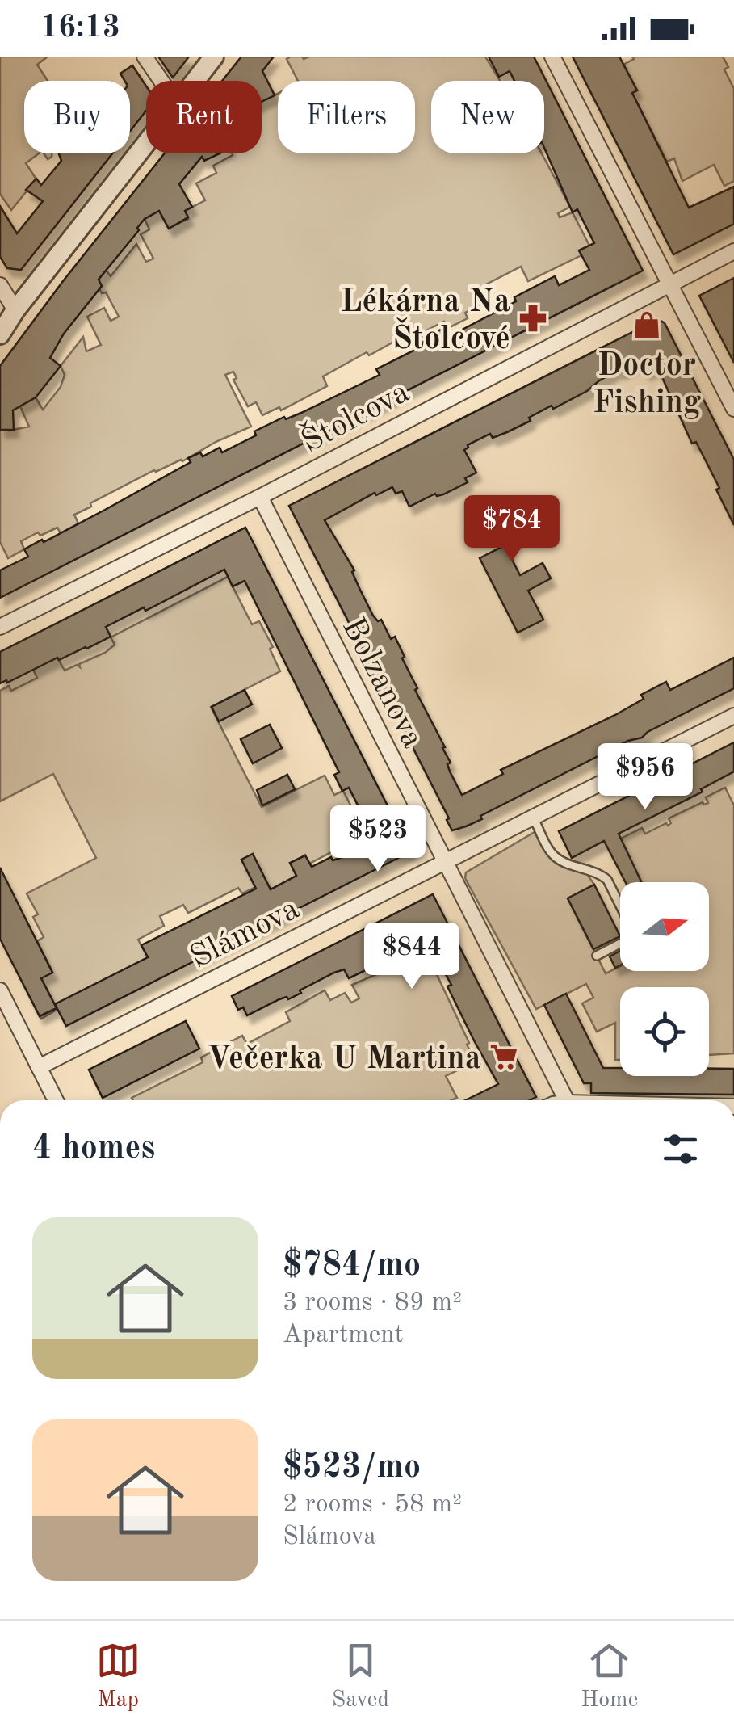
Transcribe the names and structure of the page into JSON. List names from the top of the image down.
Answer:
{
  "streets": {
    "street": ["Štolcova", "Bolzanova", "Slámova"]
  },
  "crossings": [
    ["Štolcova", "Bolzanova"],
    ["Bolzanova", "Slámova"]
  ],
  "places": {
    "pharmacy": ["Lékárna Na Štolcové"],
    "shop": ["Doctor Fishing"],
    "supermarket": ["Večerka U Martina"]
  },
  "north": "right",
  "page": {
    "status": "16:13",
    "chip": [
      "Buy",
      "Rent",
      "Filters",
      "New"
    ],
    "price": [
      "$784",
      "$956",
      "$523",
      "$844"
    ],
    "heading": "4 homes",
    "list": [
      {
        "name": "$784/mo",
        "note": "3 rooms · 89 m² · Apartment"
      },
      {
        "name": "$523/mo",
        "note": "2 rooms · 58 m² · Slámova"
      }
    ],
    "tabs": ["Map", "Saved", "Home"]
  }
}
